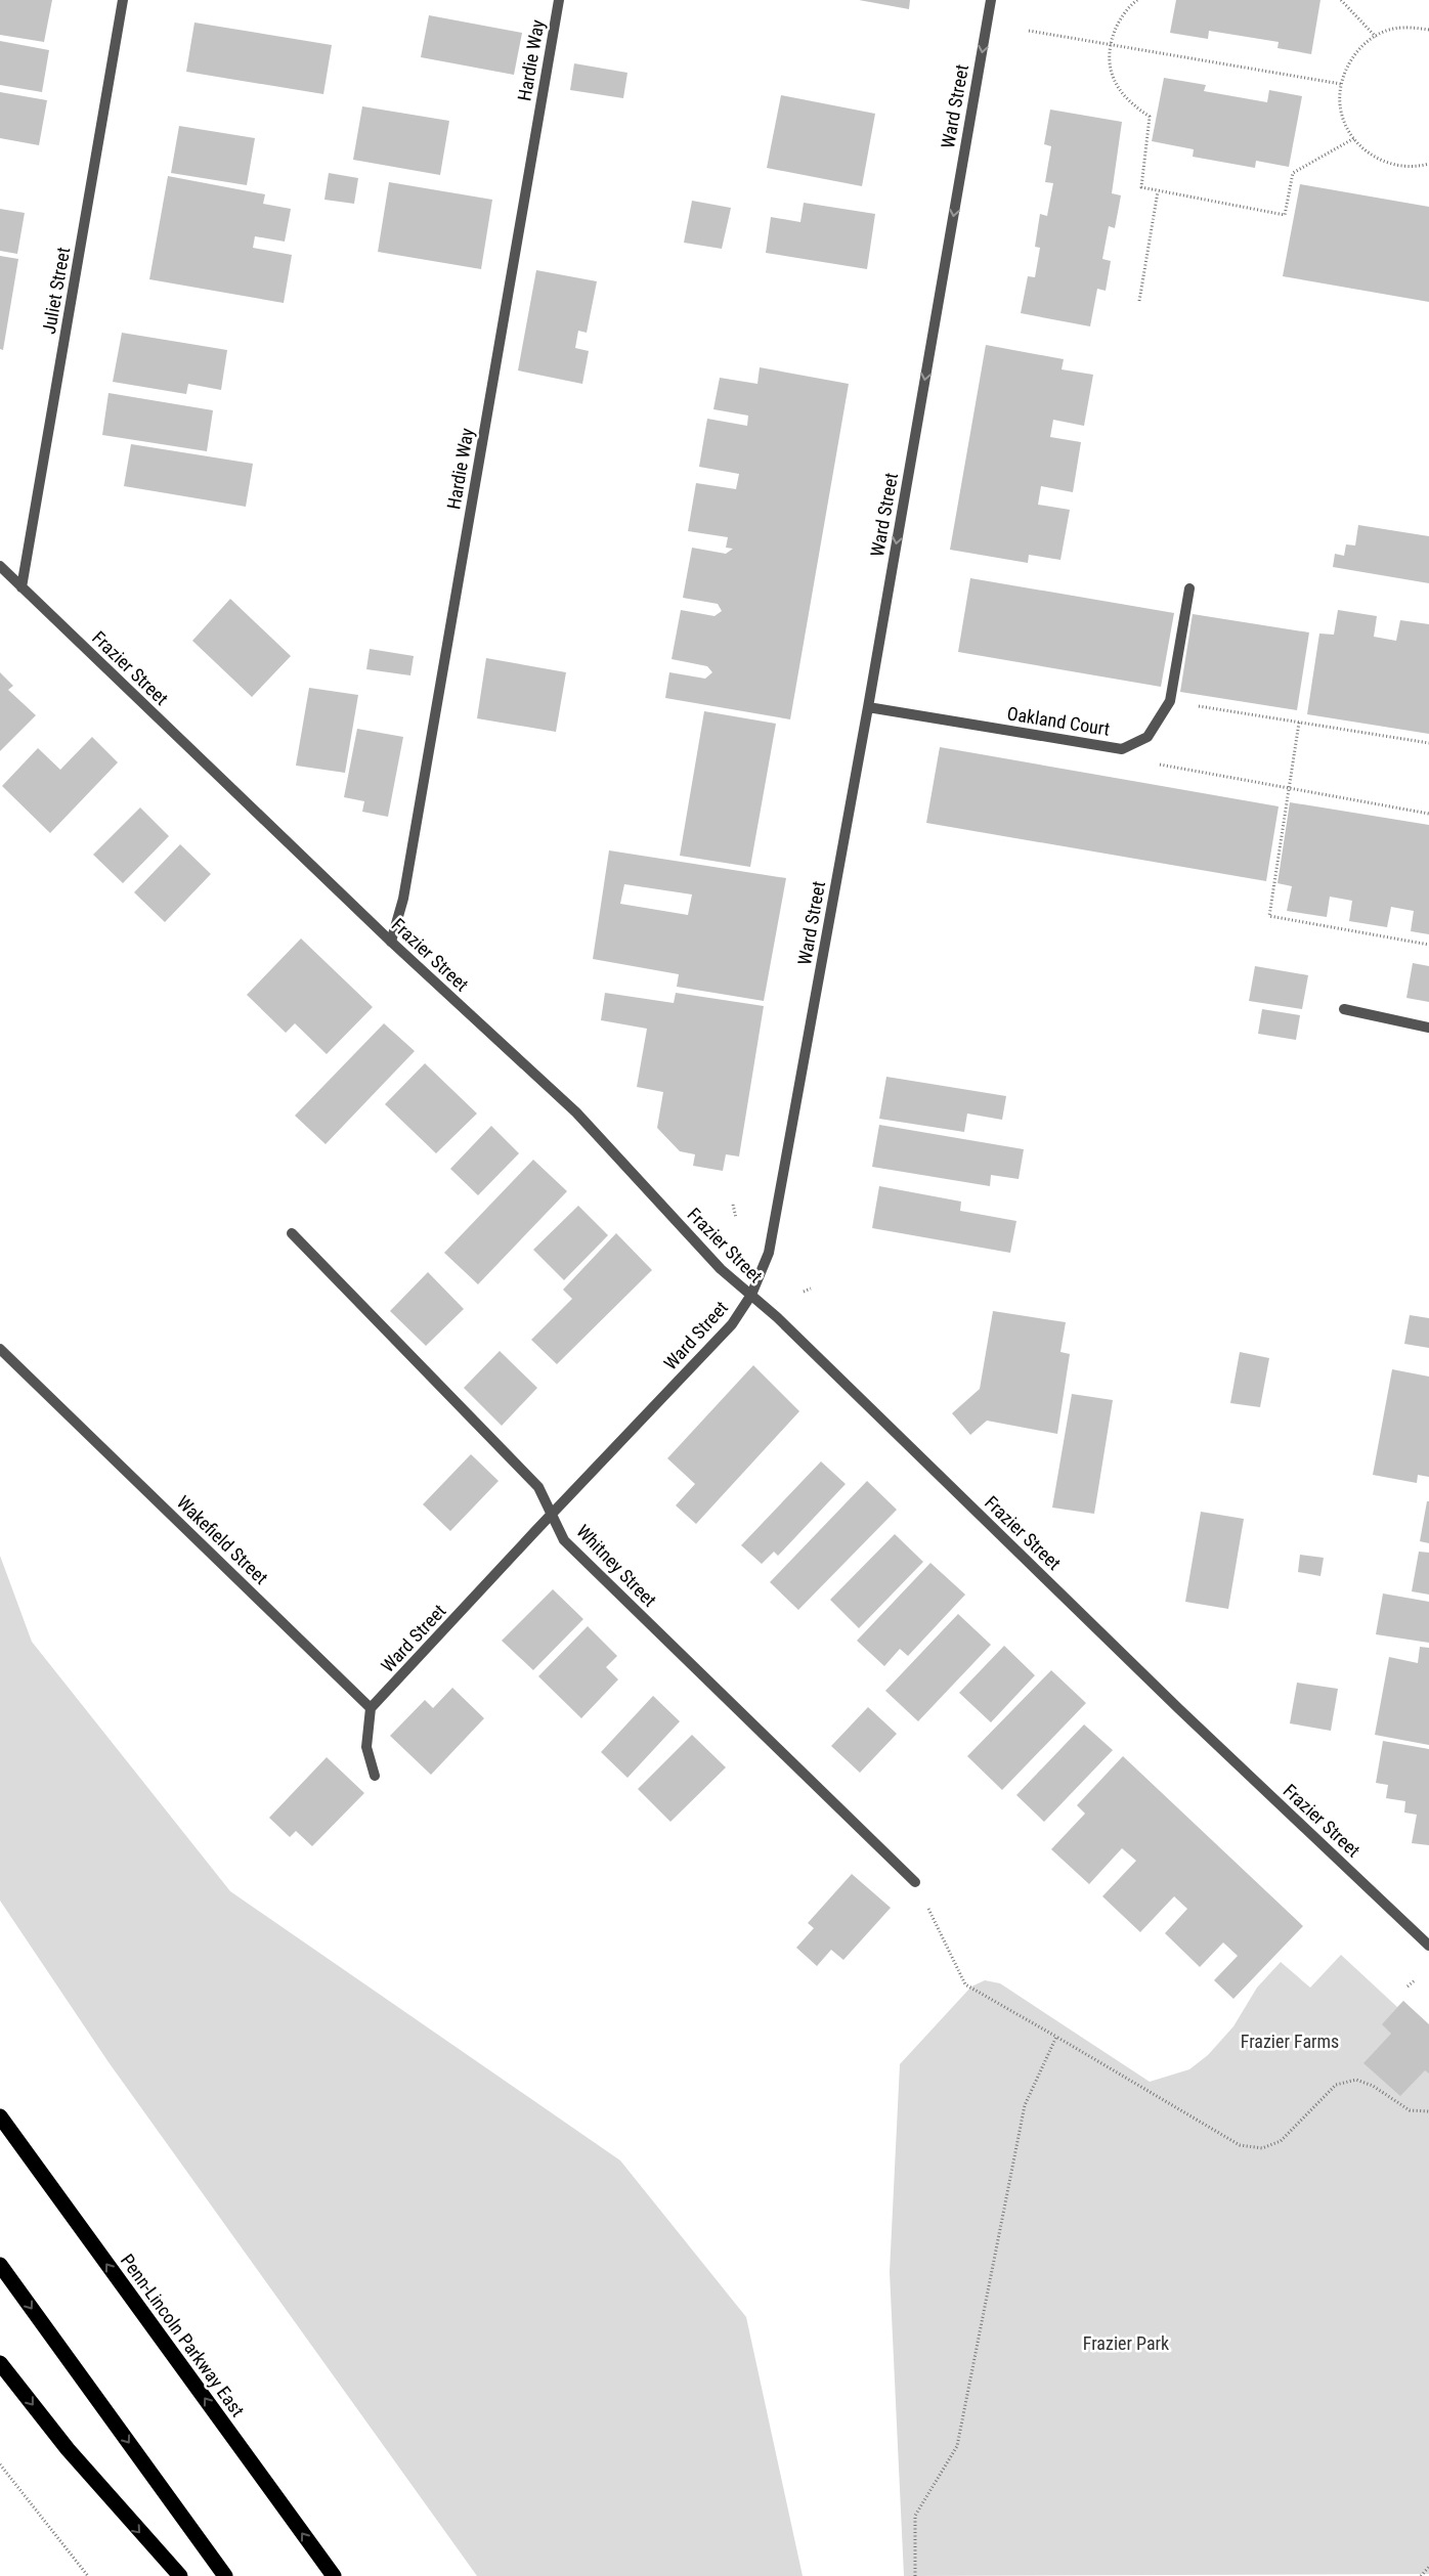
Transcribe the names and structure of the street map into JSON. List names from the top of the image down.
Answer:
{
  "streets": {
    "highway": ["Penn-Lincoln Parkway East"],
    "street": [
      "Hardie Way",
      "Ward Street",
      "Juliet Street",
      "Frazier Street",
      "Oakland Court",
      "Wakefield Street",
      "Whitney Street"
    ]
  },
  "crossings": [
    ["Hardie Way", "Frazier Street"],
    ["Ward Street", "Frazier Street"],
    ["Ward Street", "Oakland Court"],
    ["Ward Street", "Wakefield Street"],
    ["Ward Street", "Whitney Street"],
    ["Juliet Street", "Frazier Street"]
  ],
  "one_way": ["Ward Street"],
  "parks": ["Frazier Farms", "Frazier Park"]
}
